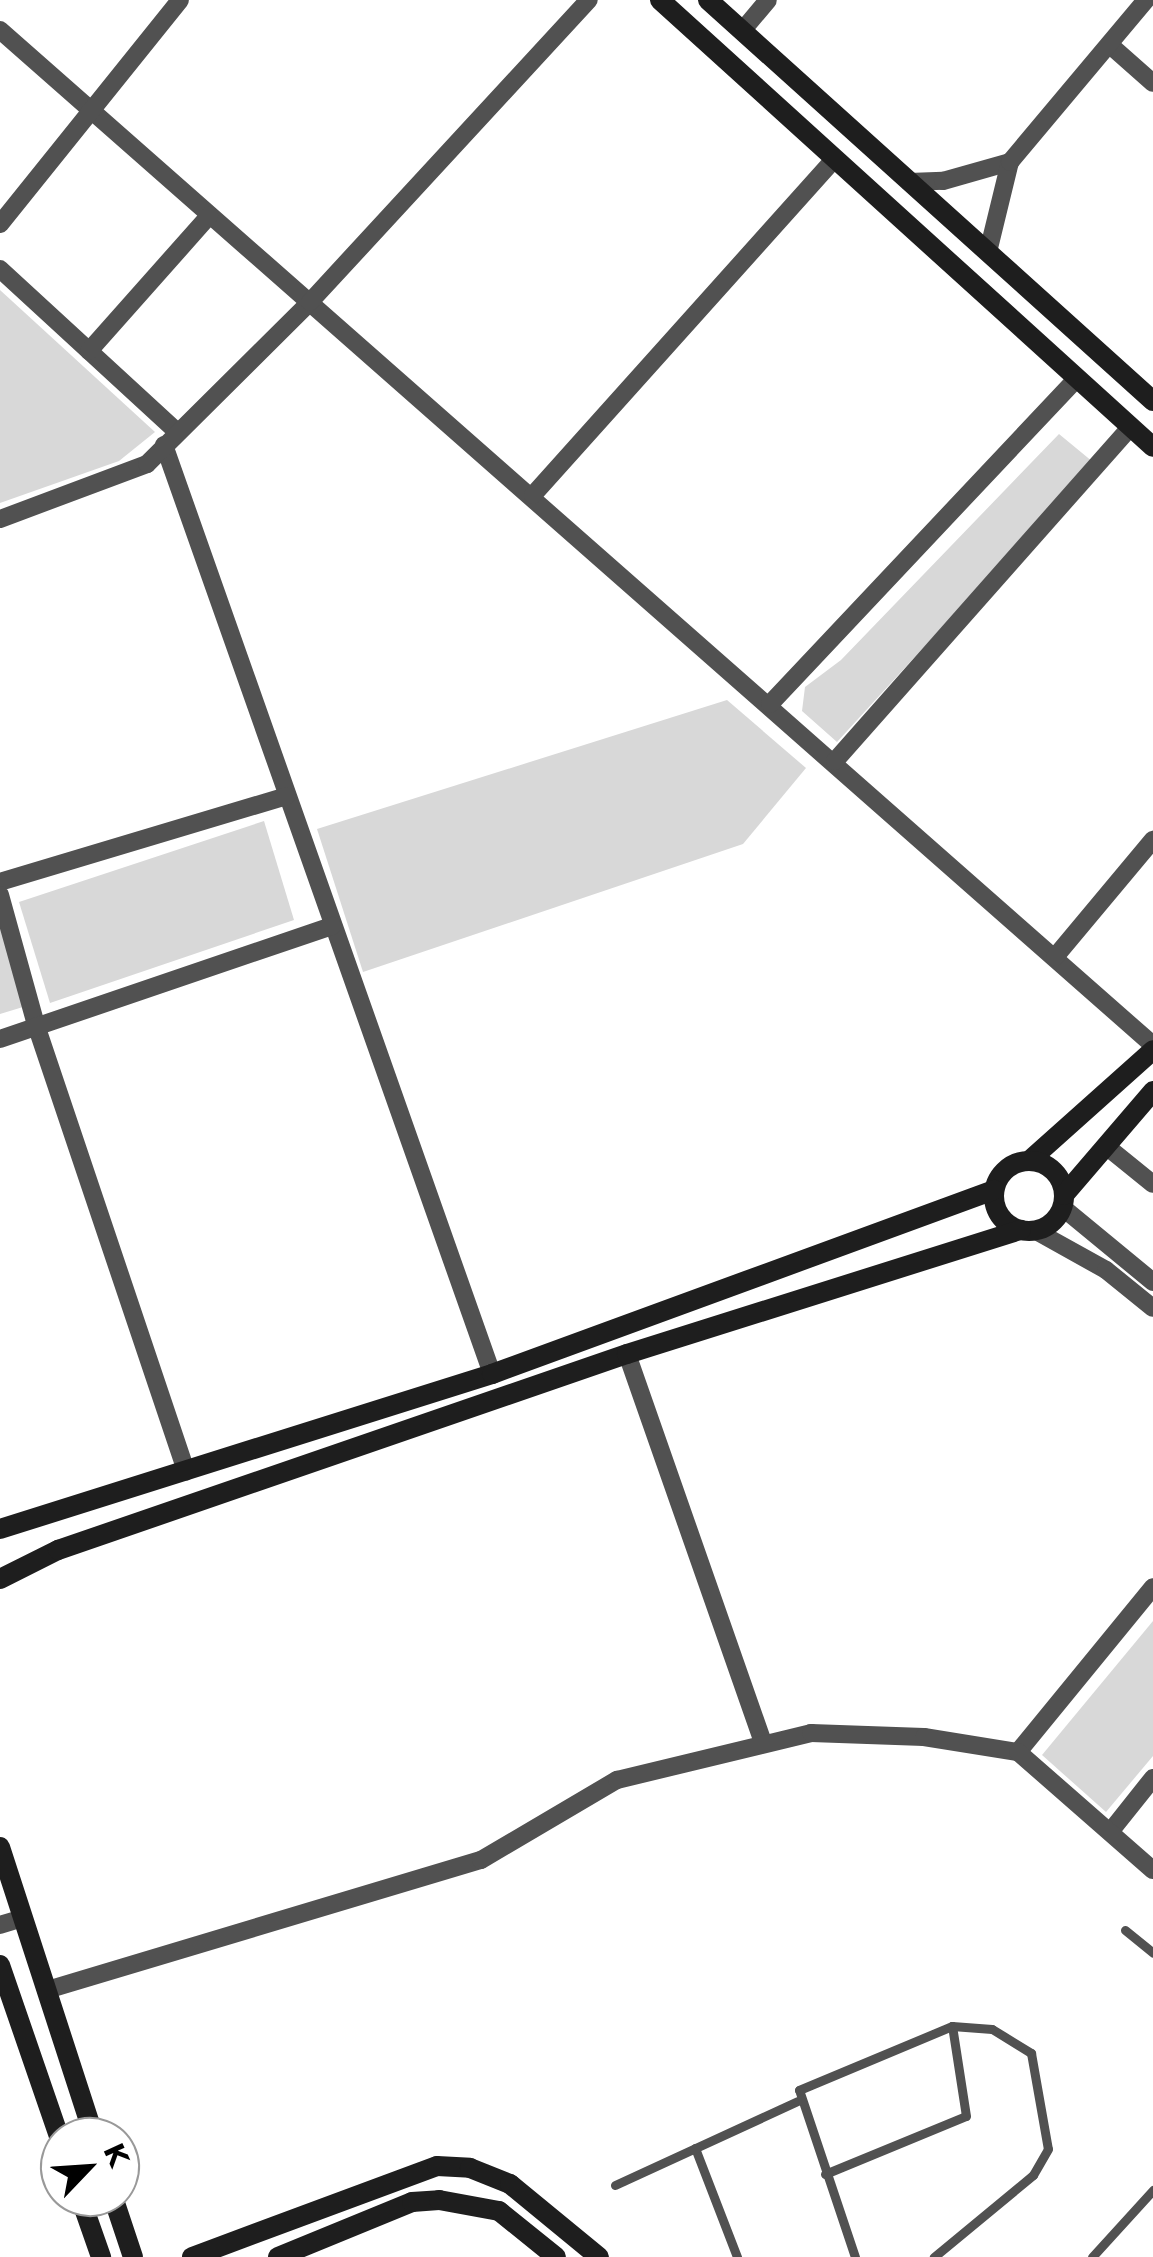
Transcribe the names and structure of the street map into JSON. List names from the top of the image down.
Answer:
{
  "north": "top right"
}
